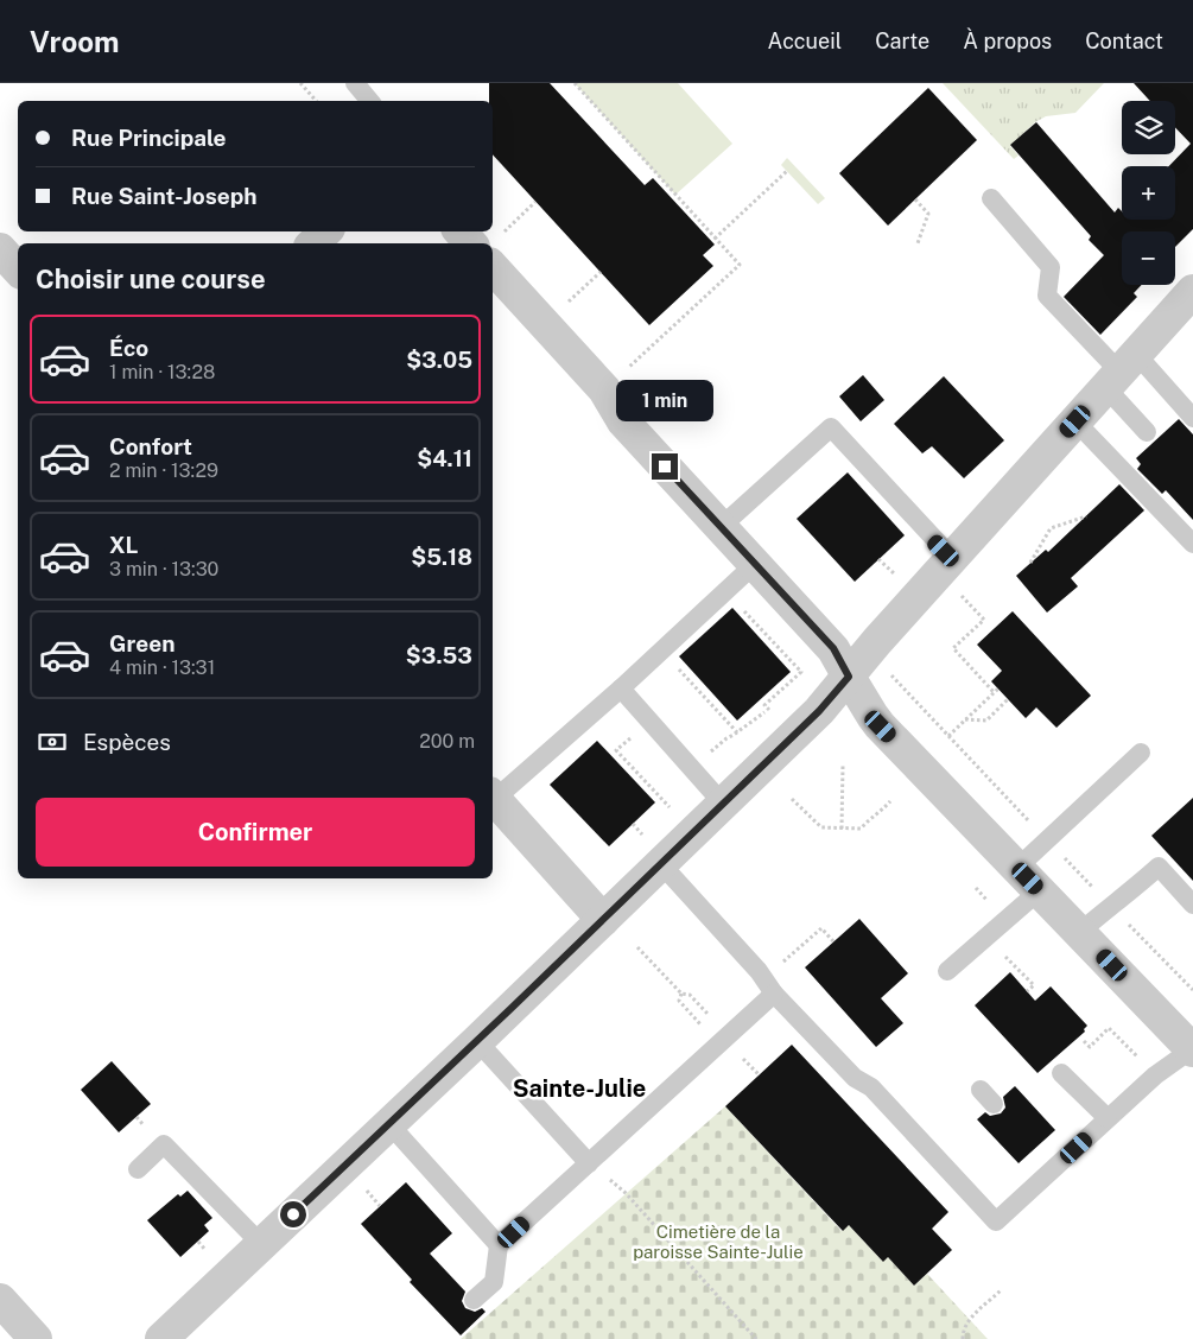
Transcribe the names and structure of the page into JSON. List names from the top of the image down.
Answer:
{
  "districts": ["Sainte-Julie"],
  "parks": ["Cimetière de la paroisse Sainte-Julie"],
  "page": {
    "header": "Vroom",
    "nav": [
      "Accueil",
      "Carte",
      "À propos",
      "Contact"
    ],
    "map_buttons": ["+", "−"],
    "banner": ["Rue Principale", "Rue Saint-Joseph"],
    "heading": "Choisir une course",
    "list": [
      {
        "name": "Éco",
        "note": "1 min · 13:28",
        "value": "$3.05"
      },
      {
        "name": "Confort",
        "note": "2 min · 13:29",
        "value": "$4.11"
      },
      {
        "name": "XL",
        "note": "3 min · 13:30",
        "value": "$5.18"
      },
      {
        "name": "Green",
        "note": "4 min · 13:31",
        "value": "$3.53"
      }
    ],
    "bubble": "1 min",
    "pay": ["Espèces", "200 m"],
    "buttons": "Confirmer"
  }
}
